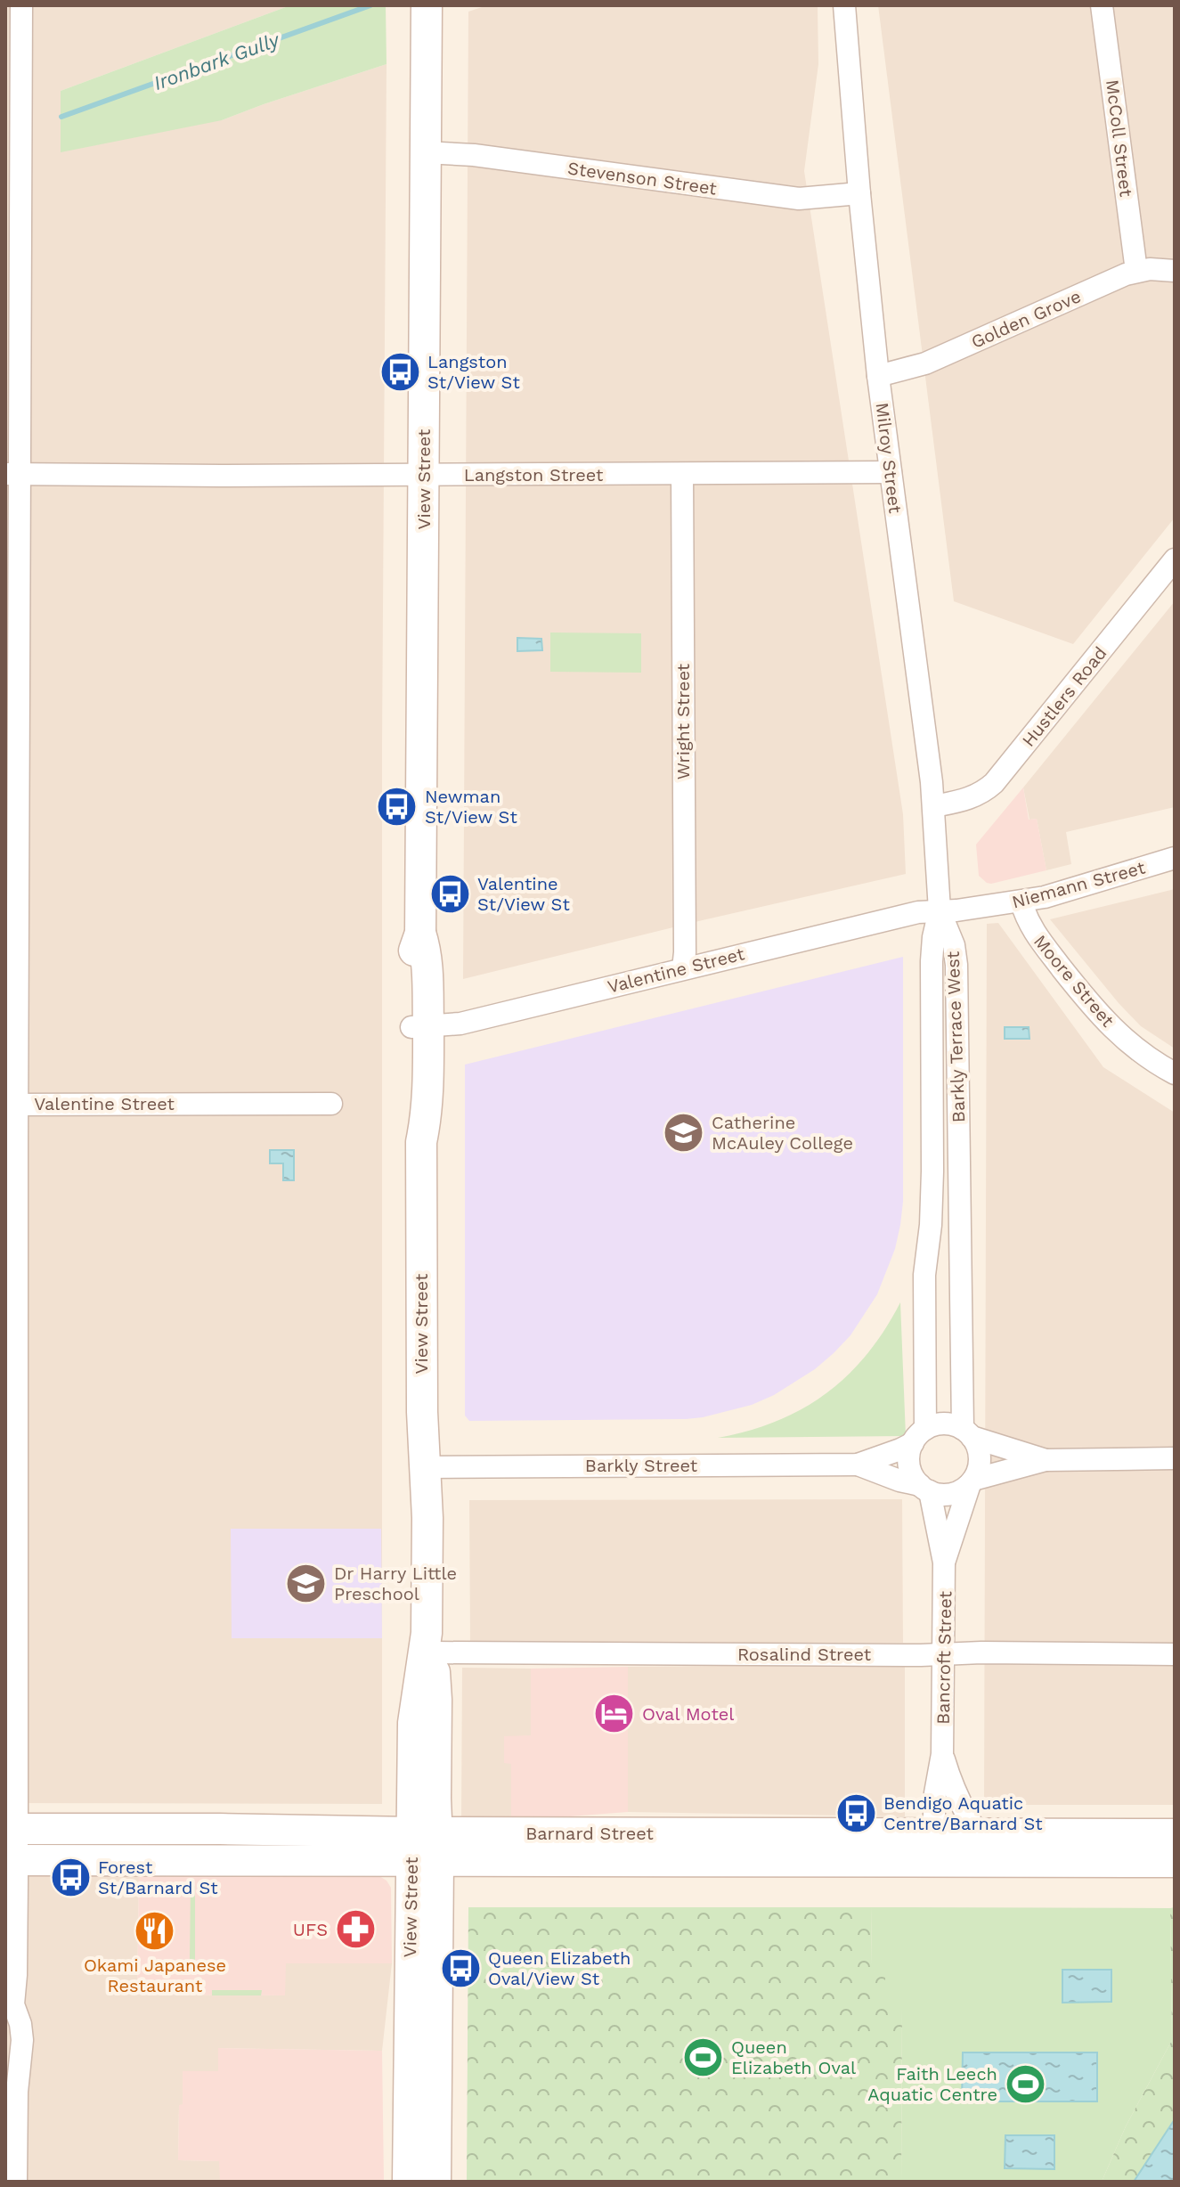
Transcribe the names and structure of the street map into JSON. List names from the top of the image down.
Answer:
{
  "streets": {
    "main road": ["View Street", "Barnard Street"],
    "street": [
      "McColl Street",
      "Stevenson Street",
      "Golden Grove",
      "Milroy Street",
      "Langston Street",
      "Hustlers Road",
      "Wright Street",
      "Niemann Street",
      "Valentine Street",
      "Moore Street",
      "Barkly Terrace West",
      "Barkly Street",
      "Rosalind Street",
      "Bancroft Street"
    ]
  },
  "crossings": [
    ["McColl Street", "Golden Grove"],
    ["Stevenson Street", "Milroy Street"],
    ["Stevenson Street", "View Street"],
    ["Golden Grove", "Milroy Street"],
    ["Milroy Street", "Langston Street"],
    ["Milroy Street", "Hustlers Road"],
    ["Milroy Street", "Niemann Street"],
    ["Milroy Street", "Valentine Street"],
    ["Milroy Street", "Barkly Terrace West"],
    ["Langston Street", "View Street"],
    ["Langston Street", "Wright Street"],
    ["View Street", "Valentine Street"],
    ["View Street", "Barkly Street"],
    ["View Street", "Rosalind Street"],
    ["View Street", "Barnard Street"],
    ["Wright Street", "Valentine Street"],
    ["Niemann Street", "Valentine Street"],
    ["Niemann Street", "Moore Street"],
    ["Niemann Street", "Barkly Terrace West"],
    ["Valentine Street", "Barkly Terrace West"],
    ["Barkly Terrace West", "Barkly Street"],
    ["Barkly Terrace West", "Bancroft Street"],
    ["Barkly Street", "Bancroft Street"],
    ["Rosalind Street", "Bancroft Street"],
    ["Bancroft Street", "Barnard Street"]
  ],
  "water": ["Ironbark Gully"],
  "places": {
    "bus stop": [
      "Langston St/View St",
      "Newman St/View St",
      "Valentine St/View St",
      "Bendigo Aquatic Centre/Barnard St",
      "Forest St/Barnard St",
      "Queen Elizabeth Oval/View St"
    ],
    "school or university": ["Catherine McAuley College", "Dr Harry Little Preschool"],
    "hotel": ["Oval Motel"],
    "pharmacy": ["UFS"],
    "restaurant": ["Okami Japanese Restaurant"],
    "sports": ["Queen Elizabeth Oval", "Faith Leech Aquatic Centre"]
  }
}
